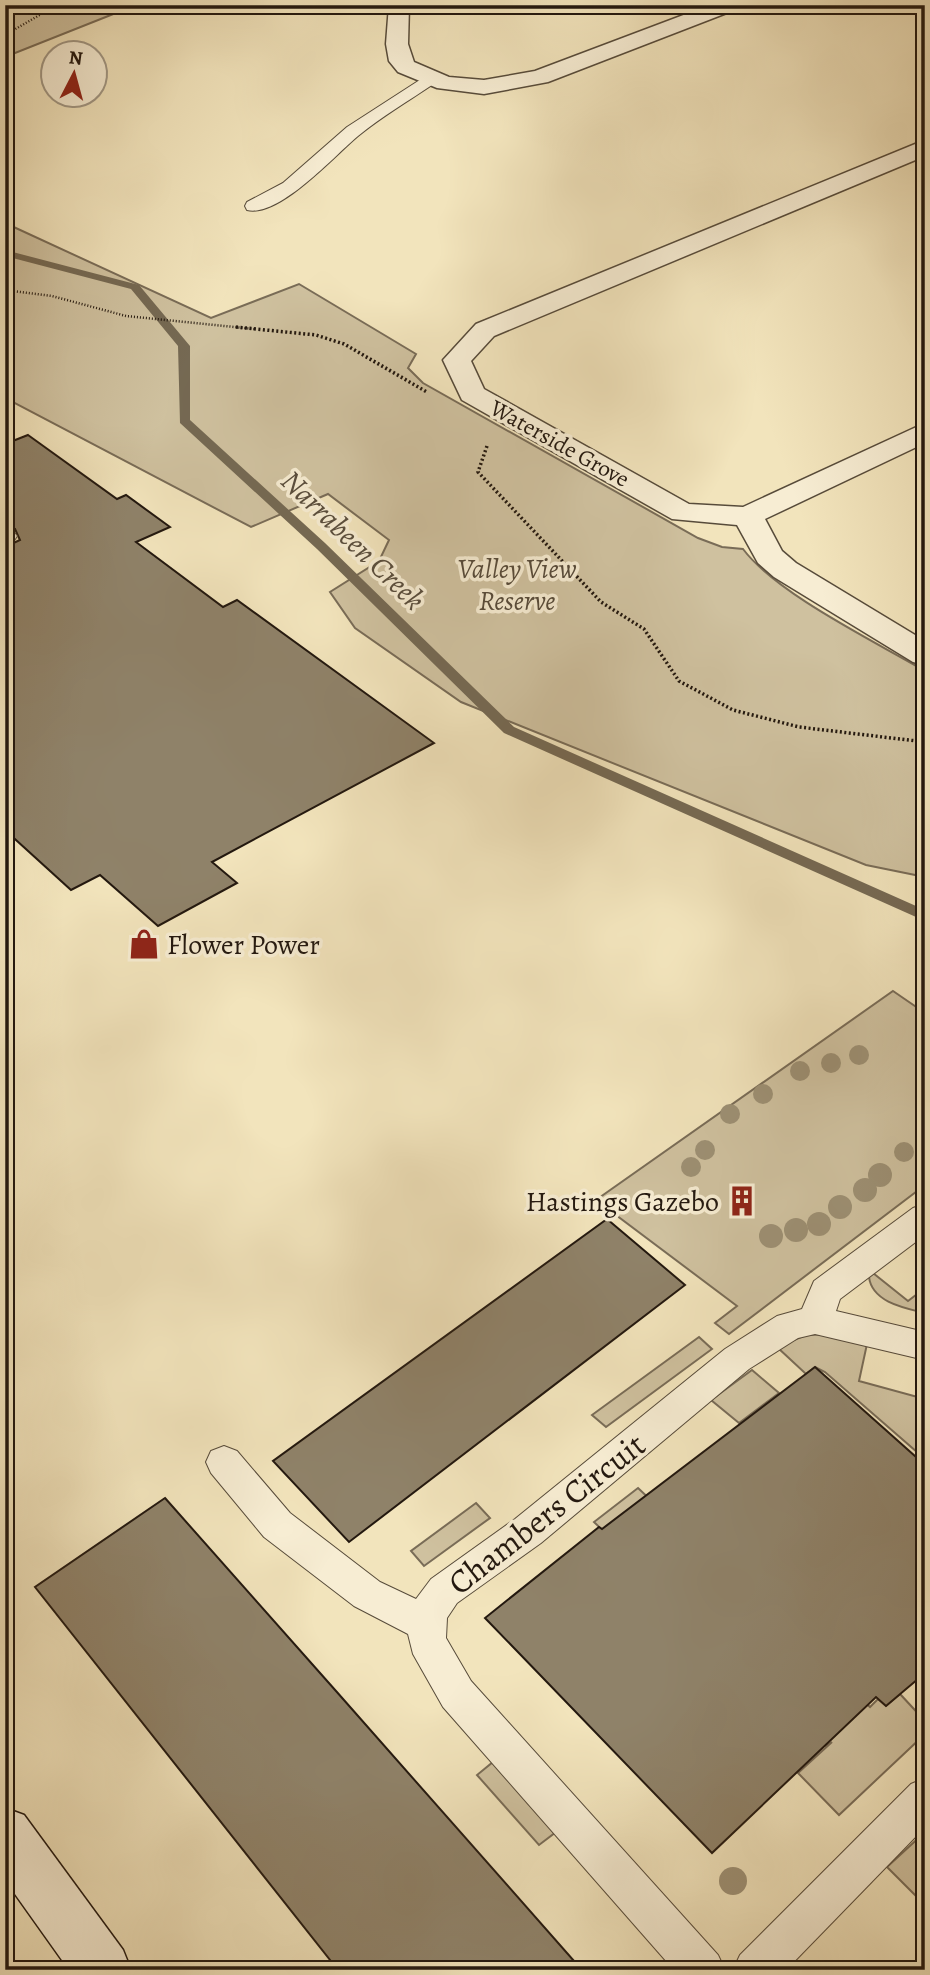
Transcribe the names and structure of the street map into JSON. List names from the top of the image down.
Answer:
{
  "streets": {
    "street": ["Waterside Grove"],
    "lane": ["Chambers Circuit"]
  },
  "water": ["Narrabeen Creek"],
  "parks": ["Valley View Reserve"],
  "places": {
    "shop": ["Flower Power"],
    "building": ["Hastings Gazebo"]
  },
  "north": "top"
}
